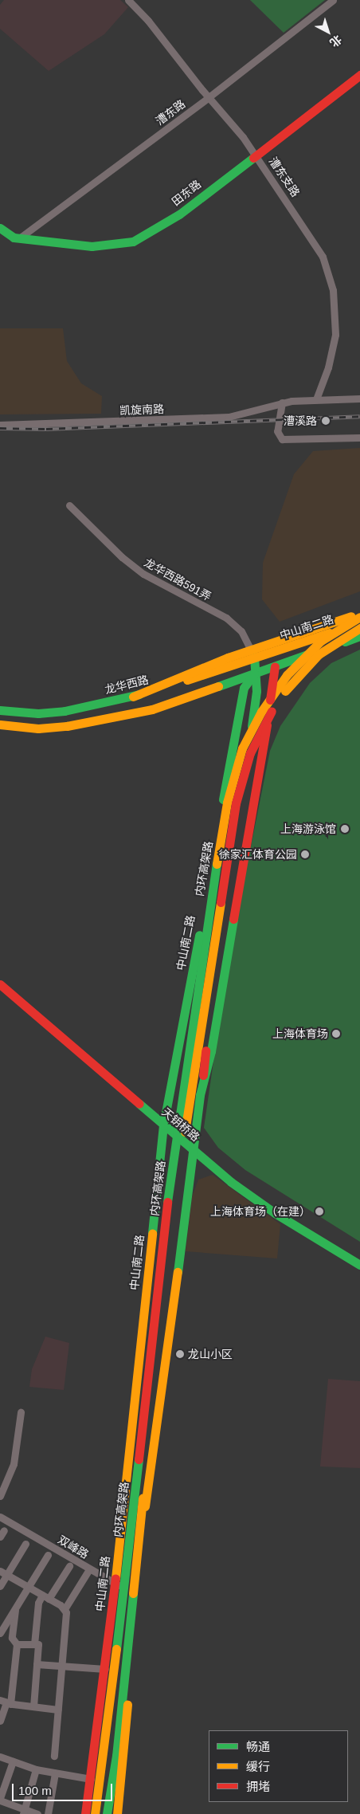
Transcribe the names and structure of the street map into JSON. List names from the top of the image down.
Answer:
{
  "streets": {
    "main road": [
      "田东路",
      "中山南二路",
      "龙华西路",
      "内环高架路",
      "天钥桥路"
    ],
    "street": [
      "漕东路",
      "漕东支路",
      "凯旋南路",
      "龙华西路591弄",
      "双峰路"
    ]
  },
  "crossings": [
    ["漕东路", "漕东支路"],
    ["漕东路", "田东路"],
    ["漕东支路", "田东路"],
    ["漕东支路", "凯旋南路"],
    ["龙华西路591弄", "中山南二路"],
    ["龙华西路591弄", "龙华西路"],
    ["中山南二路", "龙华西路"],
    ["中山南二路", "天钥桥路"],
    ["中山南二路", "双峰路"]
  ],
  "places": [
    "漕溪路",
    "上海游泳馆",
    "徐家汇体育公园",
    "上海体育场",
    "上海体育场（在建）",
    "龙山小区"
  ],
  "legend": ["畅通", "缓行", "拥堵"],
  "scale_bar": "100 m",
  "north": "bottom right"
}
